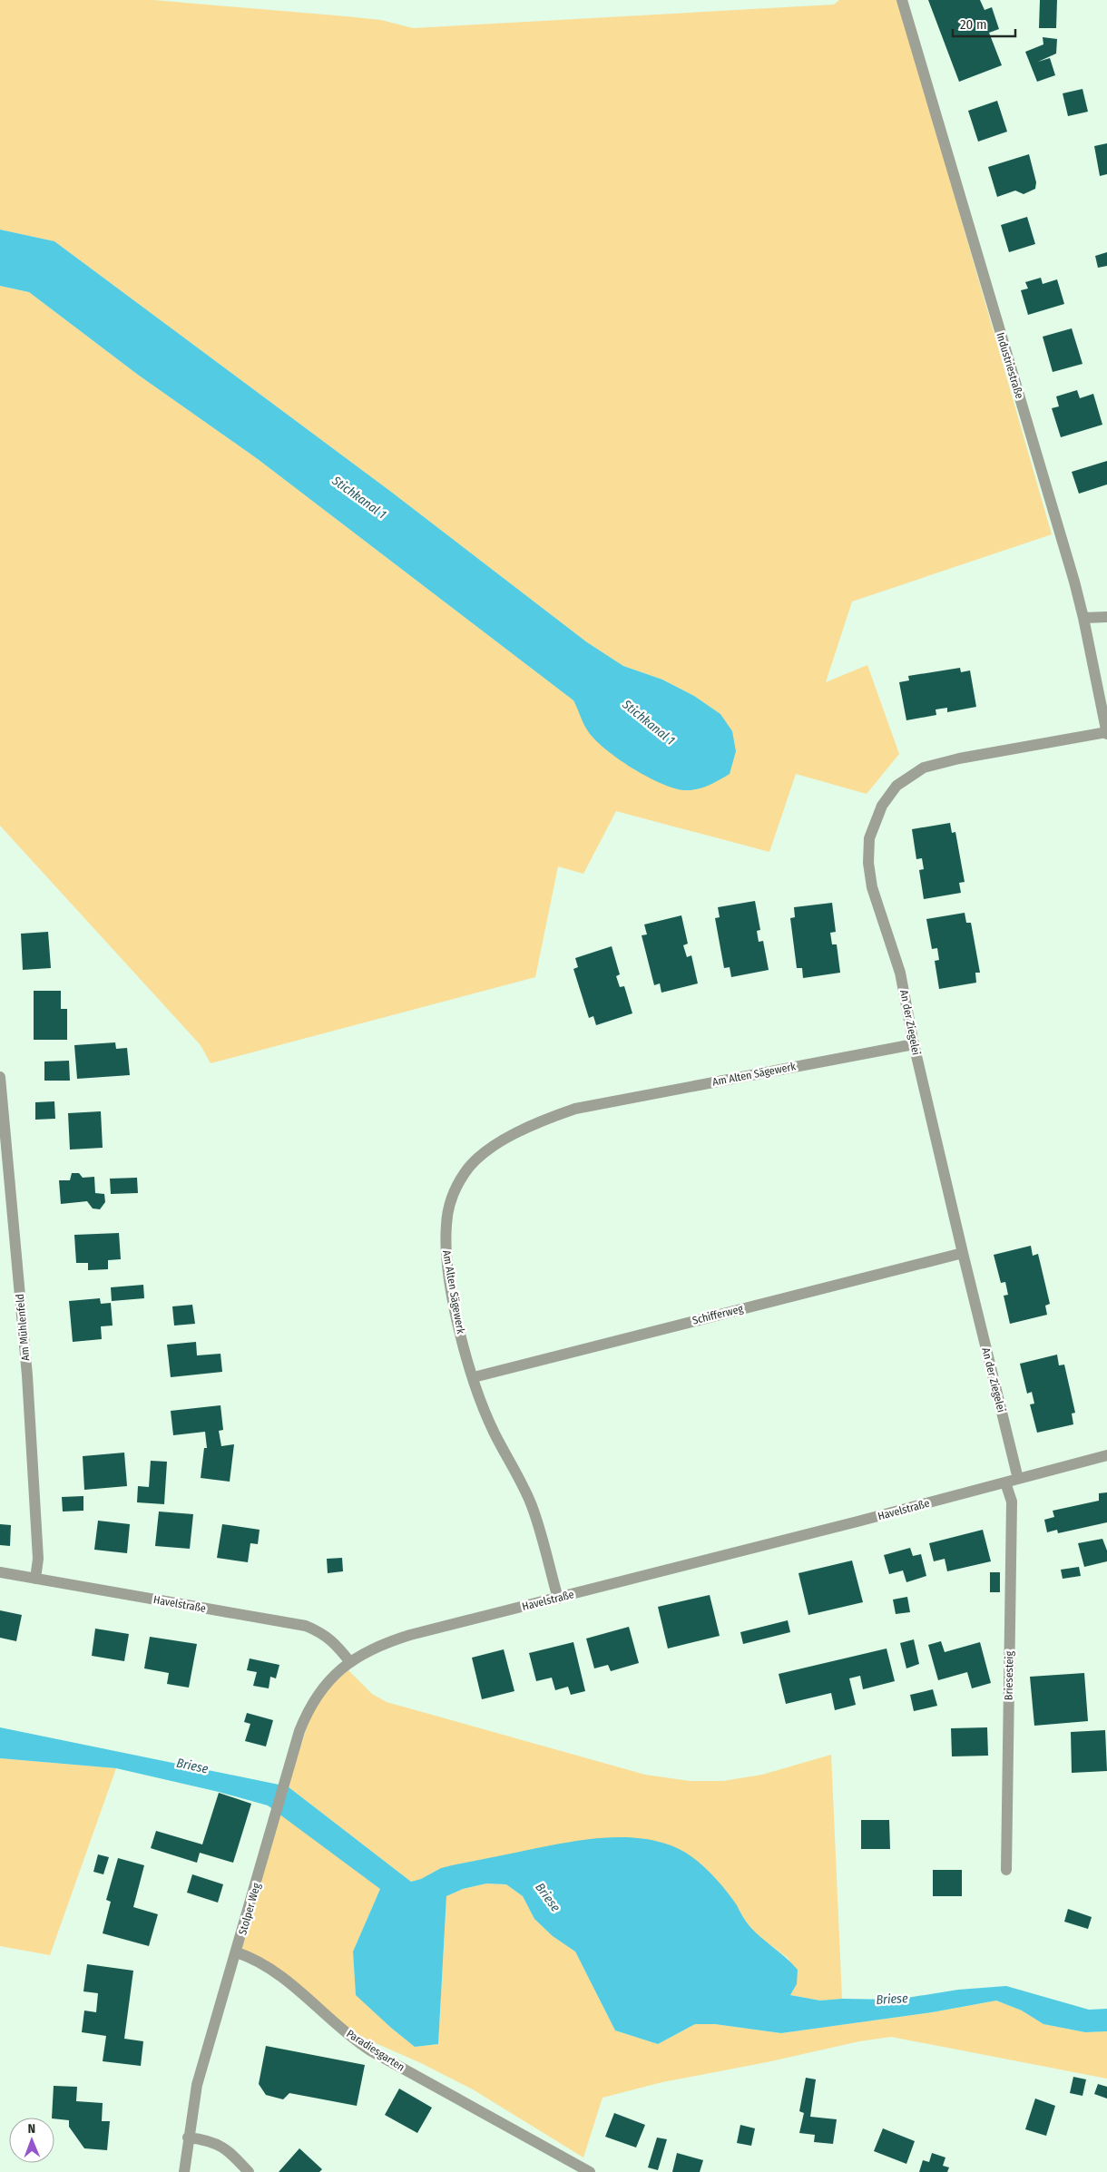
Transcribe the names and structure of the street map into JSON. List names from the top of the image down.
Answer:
{
  "streets": {
    "street": [
      "Industriestraße",
      "An der Ziegelei",
      "Am Alten Sägewerk",
      "Schifferweg",
      "Am Mühlenfeld",
      "Havelstraße",
      "Briesesteig",
      "Stolper Weg",
      "Paradiesgarten"
    ]
  },
  "crossings": [
    ["Industriestraße", "An der Ziegelei"],
    ["An der Ziegelei", "Am Alten Sägewerk"],
    ["An der Ziegelei", "Schifferweg"],
    ["An der Ziegelei", "Havelstraße"],
    ["Am Alten Sägewerk", "Schifferweg"],
    ["Am Alten Sägewerk", "Havelstraße"],
    ["Am Mühlenfeld", "Havelstraße"],
    ["Havelstraße", "Briesesteig"],
    ["Havelstraße", "Stolper Weg"],
    ["Stolper Weg", "Paradiesgarten"]
  ],
  "water": ["Stichkanal 1", "Briese"],
  "scale_bar": "20 m",
  "north": "top"
}
